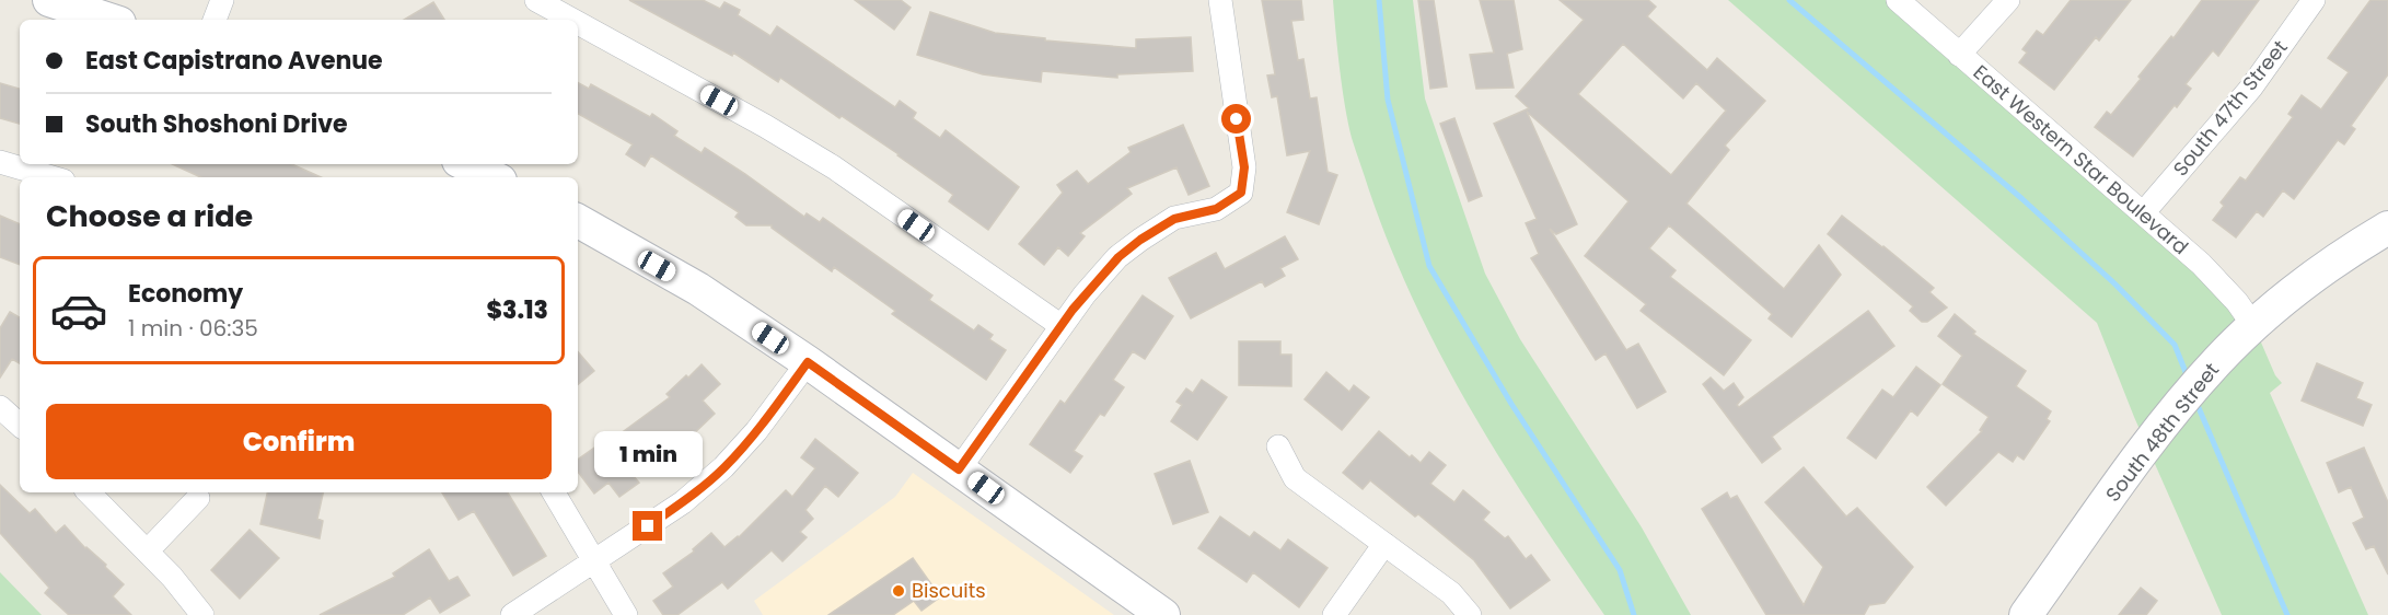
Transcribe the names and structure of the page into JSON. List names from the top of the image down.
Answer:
{
  "streets": {
    "main road": ["South 48th Street"],
    "street": ["South 47th Street", "East Western Star Boulevard"]
  },
  "crossings": [
    ["South 47th Street", "East Western Star Boulevard"],
    ["East Western Star Boulevard", "South 48th Street"]
  ],
  "places": ["Biscuits"],
  "page": {
    "banner": ["East Capistrano Avenue", "South Shoshoni Drive"],
    "heading": "Choose a ride",
    "list": [
      {
        "name": "Economy",
        "note": "1 min · 06:35",
        "value": "$3.13"
      }
    ],
    "buttons": "Confirm",
    "bubble": "1 min"
  }
}
